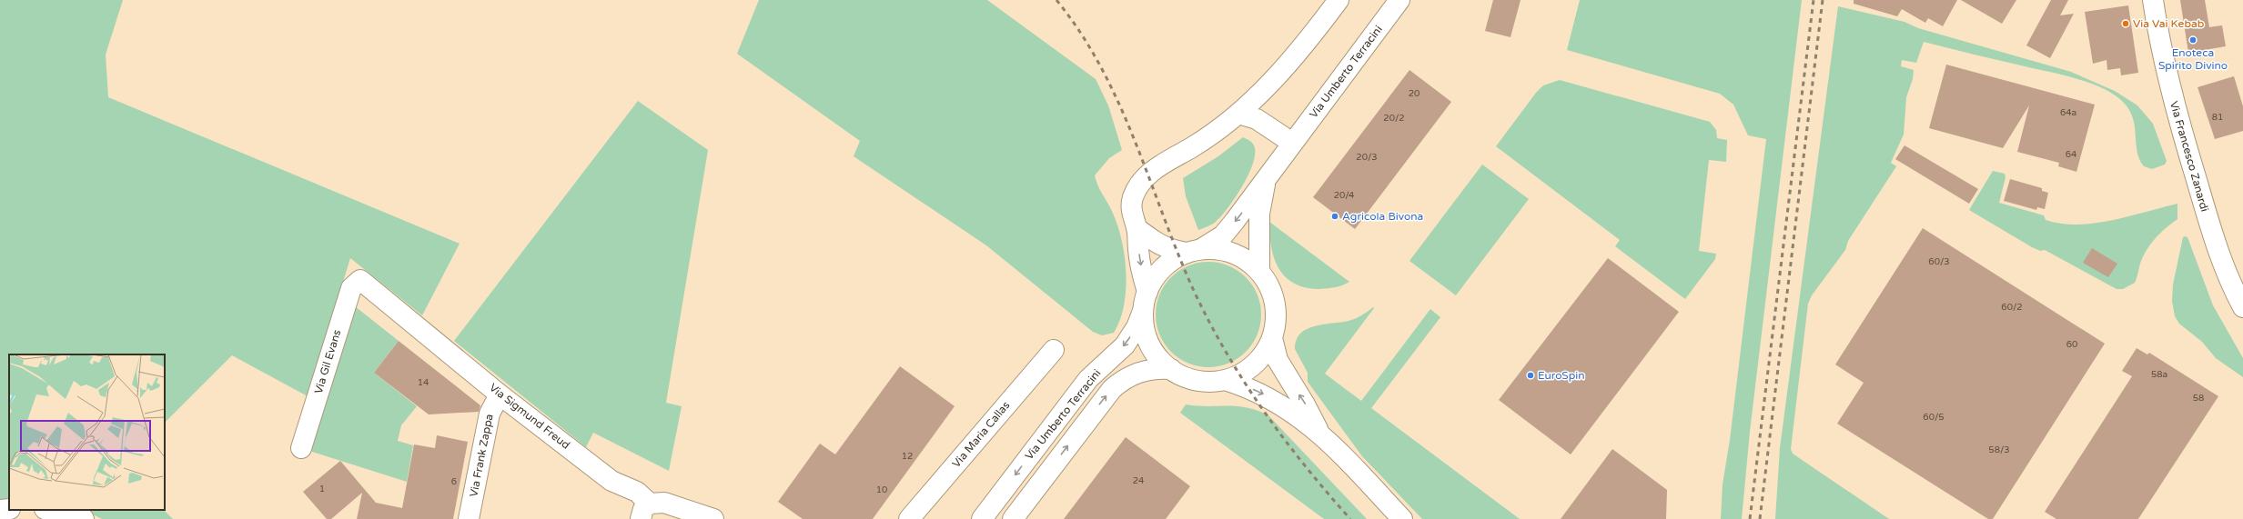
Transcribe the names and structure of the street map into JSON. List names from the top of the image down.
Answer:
{
  "streets": {
    "street": [
      "Via Umberto Terracini",
      "Via Francesco Zanardi",
      "Via Gil Evans",
      "Via Sigmund Freud",
      "Via Maria Callas",
      "Via Frank Zappa"
    ]
  },
  "crossings": [
    ["Via Gil Evans", "Via Sigmund Freud"],
    ["Via Sigmund Freud", "Via Frank Zappa"]
  ],
  "places": [
    "Via Vai Kebab",
    "Enoteca Spirito Divino",
    "Agricola Bivona",
    "EuroSpin"
  ],
  "house_numbers": [
    "20",
    "64a",
    "81",
    "20/2",
    "64",
    "20/3",
    "20/4",
    "60/3",
    "60/2",
    "60",
    "58a",
    "14",
    "58",
    "60/5",
    "58/3",
    "12",
    "24",
    "6",
    "1",
    "10"
  ]
}
